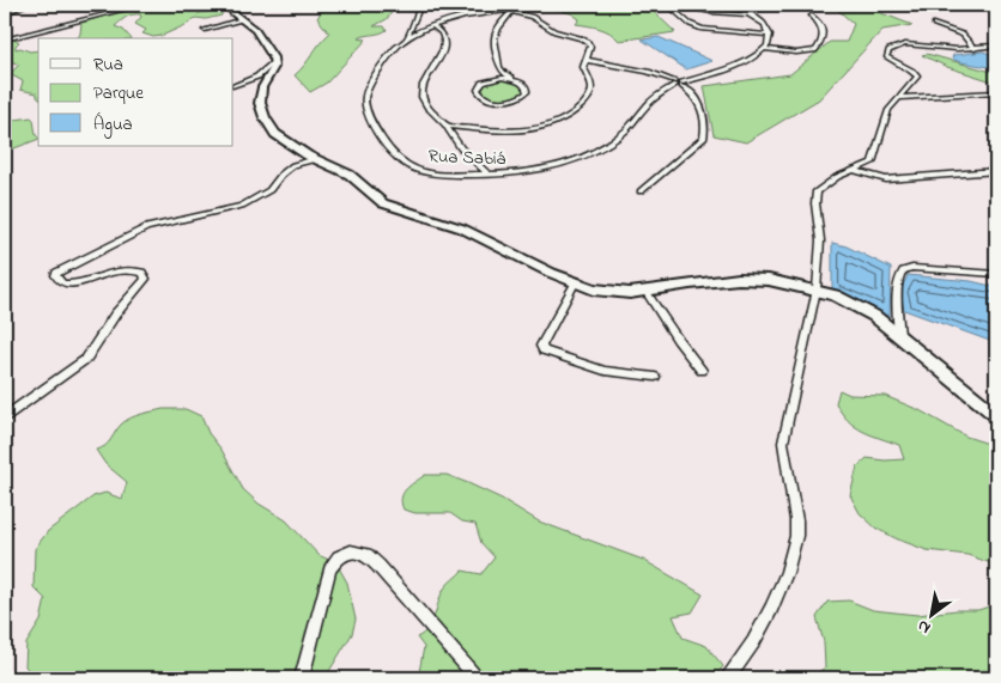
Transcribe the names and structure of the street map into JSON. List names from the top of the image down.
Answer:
{
  "streets": {
    "street": ["Rua Sabiá"]
  },
  "legend": ["Rua", "Parque", "Água"],
  "north": "bottom left"
}
